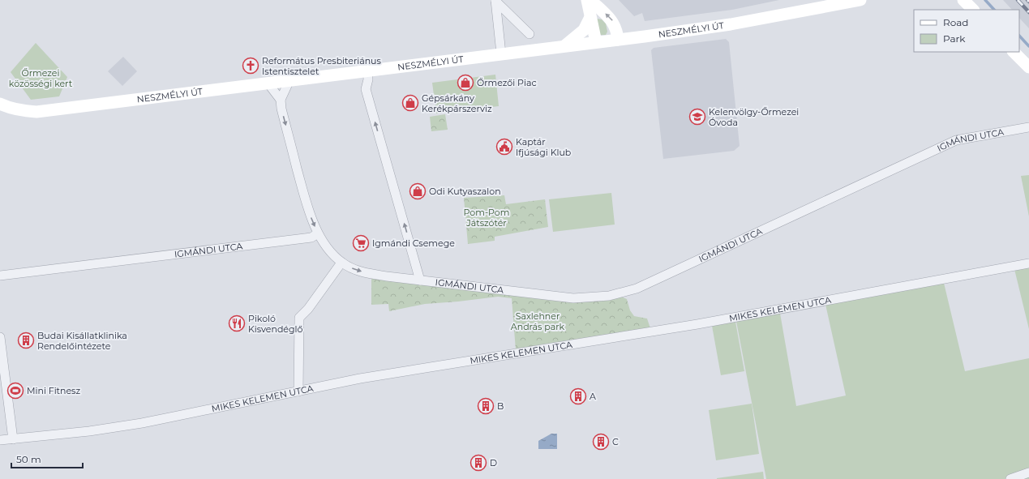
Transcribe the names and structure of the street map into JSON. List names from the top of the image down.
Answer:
{
  "streets": {
    "street": ["NESZMÉLYI ÚT", "IGMÁNDI UTCA", "MIKES KELEMEN UTCA"]
  },
  "parks": ["Őrmezei közösségi kert", "Pom-Pom Játszótér", "Saxlehner András park"],
  "places": {
    "church": ["Református Presbiteriánus Istentisztelet"],
    "shop": ["Őrmezői Piac", "Gépsárkány Kerékpárszerviz", "Odi Kutyaszalon"],
    "school or university": ["Kelenvölgy-Őrmezei Óvoda"],
    "public building": ["Kaptár Ifjúsági Klub"],
    "supermarket": ["Igmándi Csemege"],
    "restaurant": ["Pikoló Kisvendéglő"],
    "building": [
      "Budai Kisállatklinika Rendelőintézete",
      "A",
      "B",
      "C",
      "D"
    ],
    "sports": ["Mini Fitnesz"]
  },
  "legend": ["Road", "Park"],
  "scale_bar": "50 m"
}
